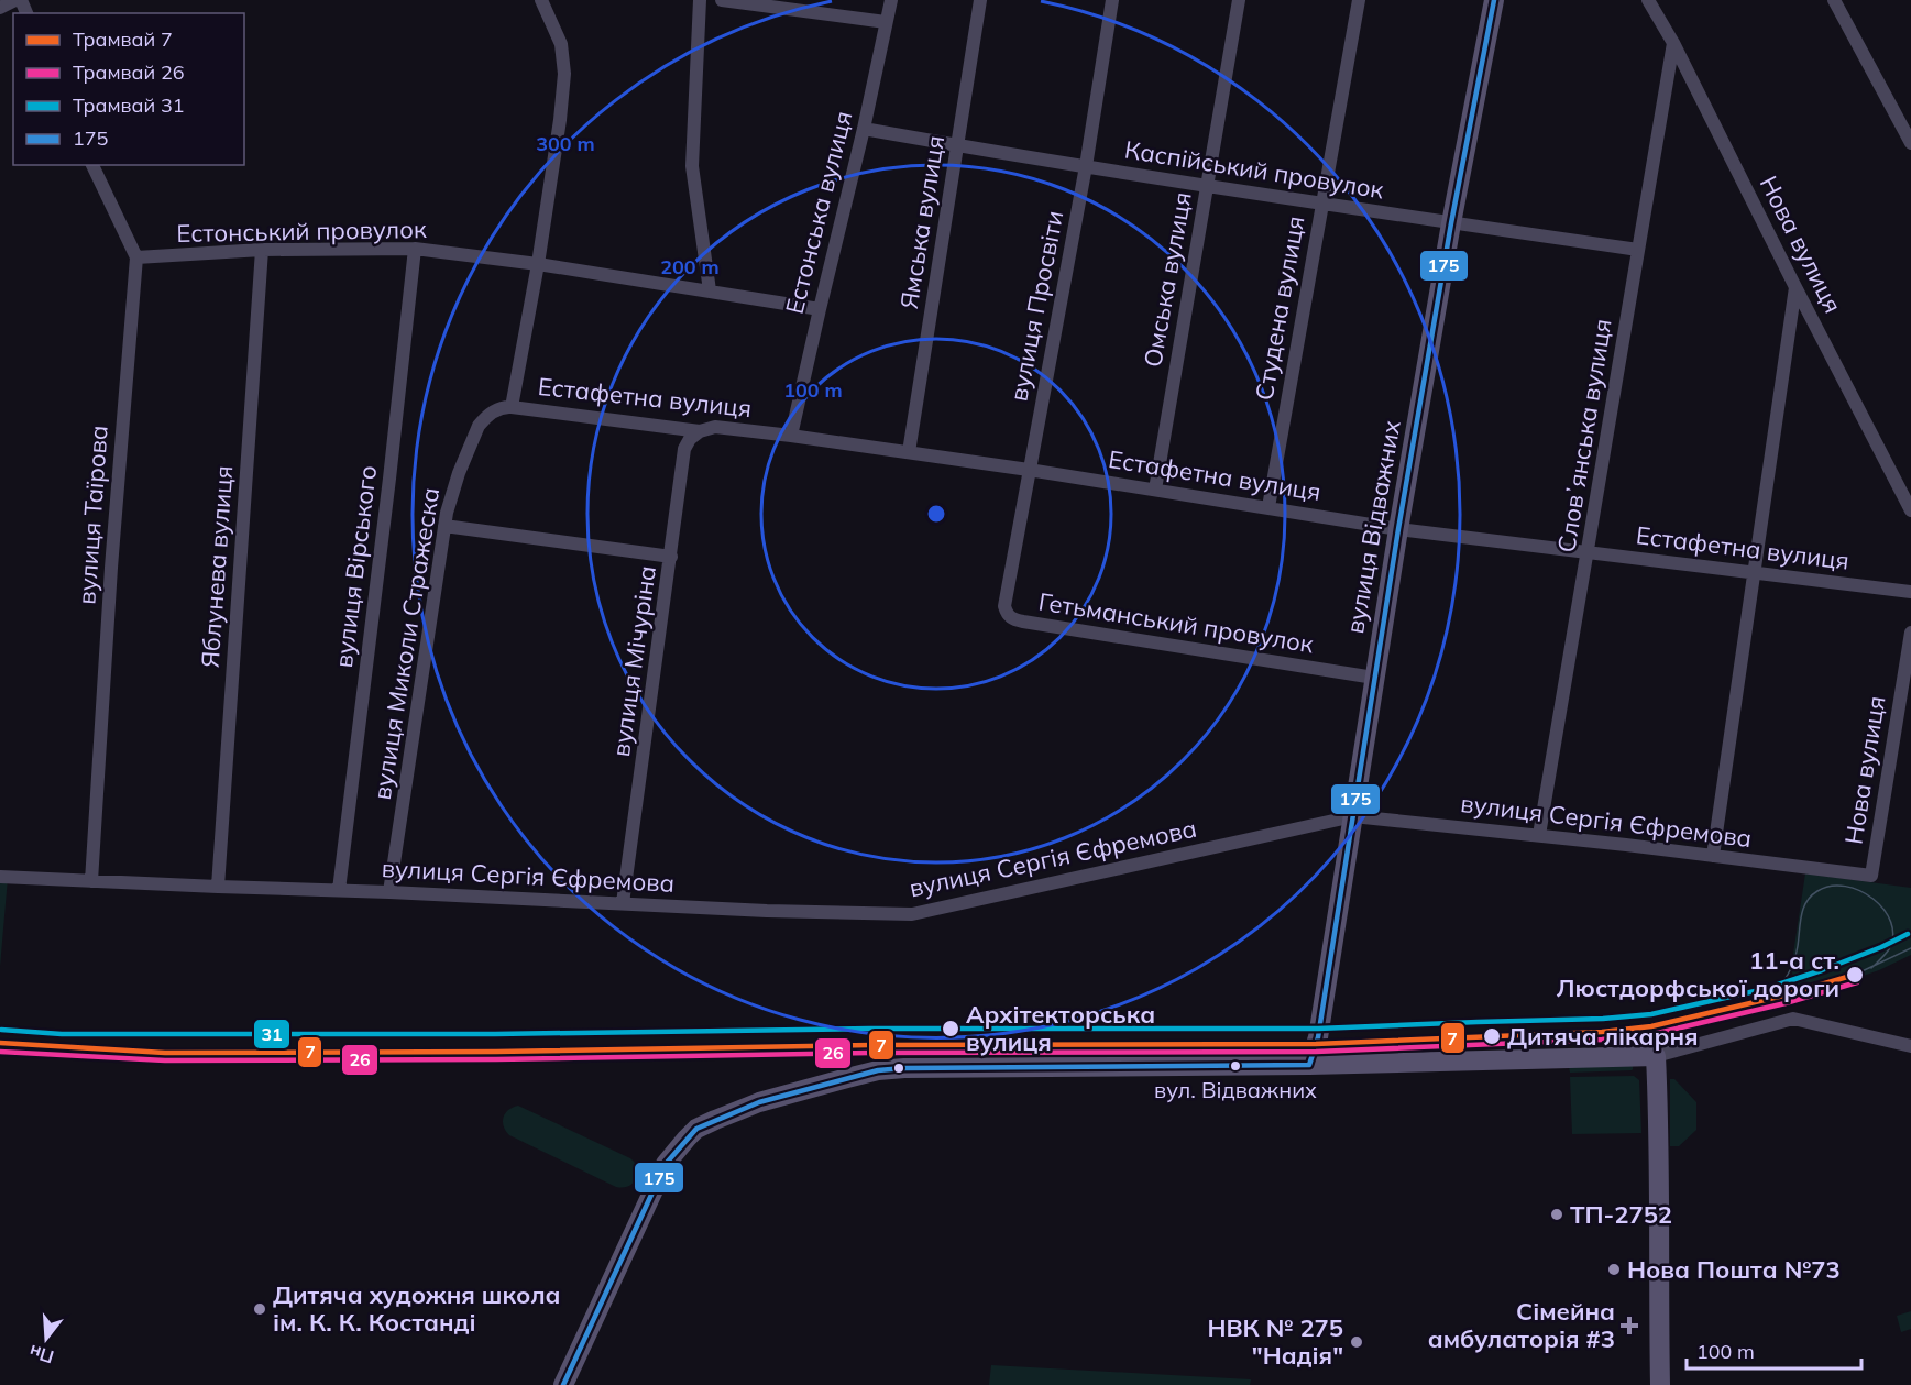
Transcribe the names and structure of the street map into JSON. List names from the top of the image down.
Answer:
{
  "streets": {
    "street": [
      "Каспійський провулок",
      "Естонська вулиця",
      "Ямська вулиця",
      "Естонський провулок",
      "Нова вулиця",
      "Омська вулиця",
      "вулиця Просвіти",
      "Студена вулиця",
      "Естафетна вулиця",
      "Словʼянська вулиця",
      "вулиця Таїрова",
      "вулиця Відважних",
      "Яблунева вулиця",
      "вулиця Вірського",
      "Гетьманський провулок",
      "вулиця Миколи Стражеска",
      "вулиця Мічуріна",
      "вулиця Сергія Єфремова"
    ]
  },
  "crossings": [
    ["Каспійський провулок", "Естонська вулиця"],
    ["Каспійський провулок", "Ямська вулиця"],
    ["Каспійський провулок", "Омська вулиця"],
    ["Каспійський провулок", "вулиця Просвіти"],
    ["Каспійський провулок", "Студена вулиця"],
    ["Каспійський провулок", "Словʼянська вулиця"],
    ["Каспійський провулок", "вулиця Відважних"],
    ["Естонська вулиця", "Естонський провулок"],
    ["Естонська вулиця", "Естафетна вулиця"],
    ["Ямська вулиця", "Естафетна вулиця"],
    ["Естонський провулок", "вулиця Таїрова"],
    ["Естонський провулок", "Яблунева вулиця"],
    ["Естонський провулок", "вулиця Вірського"],
    ["Нова вулиця", "Словʼянська вулиця"],
    ["Нова вулиця", "вулиця Сергія Єфремова"],
    ["Омська вулиця", "Естафетна вулиця"],
    ["вулиця Просвіти", "Естафетна вулиця"],
    ["вулиця Просвіти", "Гетьманський провулок"],
    ["Студена вулиця", "Естафетна вулиця"],
    ["Естафетна вулиця", "Словʼянська вулиця"],
    ["Естафетна вулиця", "вулиця Відважних"],
    ["Естафетна вулиця", "вулиця Миколи Стражеска"],
    ["Естафетна вулиця", "вулиця Мічуріна"],
    ["Словʼянська вулиця", "вулиця Сергія Єфремова"],
    ["вулиця Таїрова", "вулиця Сергія Єфремова"],
    ["вулиця Відважних", "Гетьманський провулок"],
    ["вулиця Відважних", "вулиця Сергія Єфремова"],
    ["Яблунева вулиця", "вулиця Сергія Єфремова"],
    ["вулиця Вірського", "вулиця Сергія Єфремова"],
    ["вулиця Миколи Стражеска", "вулиця Сергія Єфремова"],
    ["вулиця Мічуріна", "вулиця Сергія Єфремова"]
  ],
  "places": {
    "other": [
      "11-а ст. Люстдорфської дороги",
      "Архітекторська вулиця",
      "Дитяча лікарня",
      "вул. Відважних",
      "ТП-2752",
      "Нова Пошта №73",
      "Дитяча художня школа ім. К. К. Костанді",
      "НВК № 275 \"Надія\""
    ],
    "health": ["Сімейна амбулаторія #3"]
  },
  "lines": [
    "transit line 175",
    "tram line 31",
    "tram line 7",
    "tram line 26"
  ],
  "legend": [
    "Трамвай 7",
    "Трамвай 26",
    "Трамвай 31",
    "175"
  ],
  "scale_bar": "100 m",
  "north": "bottom",
  "rings": ["300 m", "200 m", "100 m"]
}
